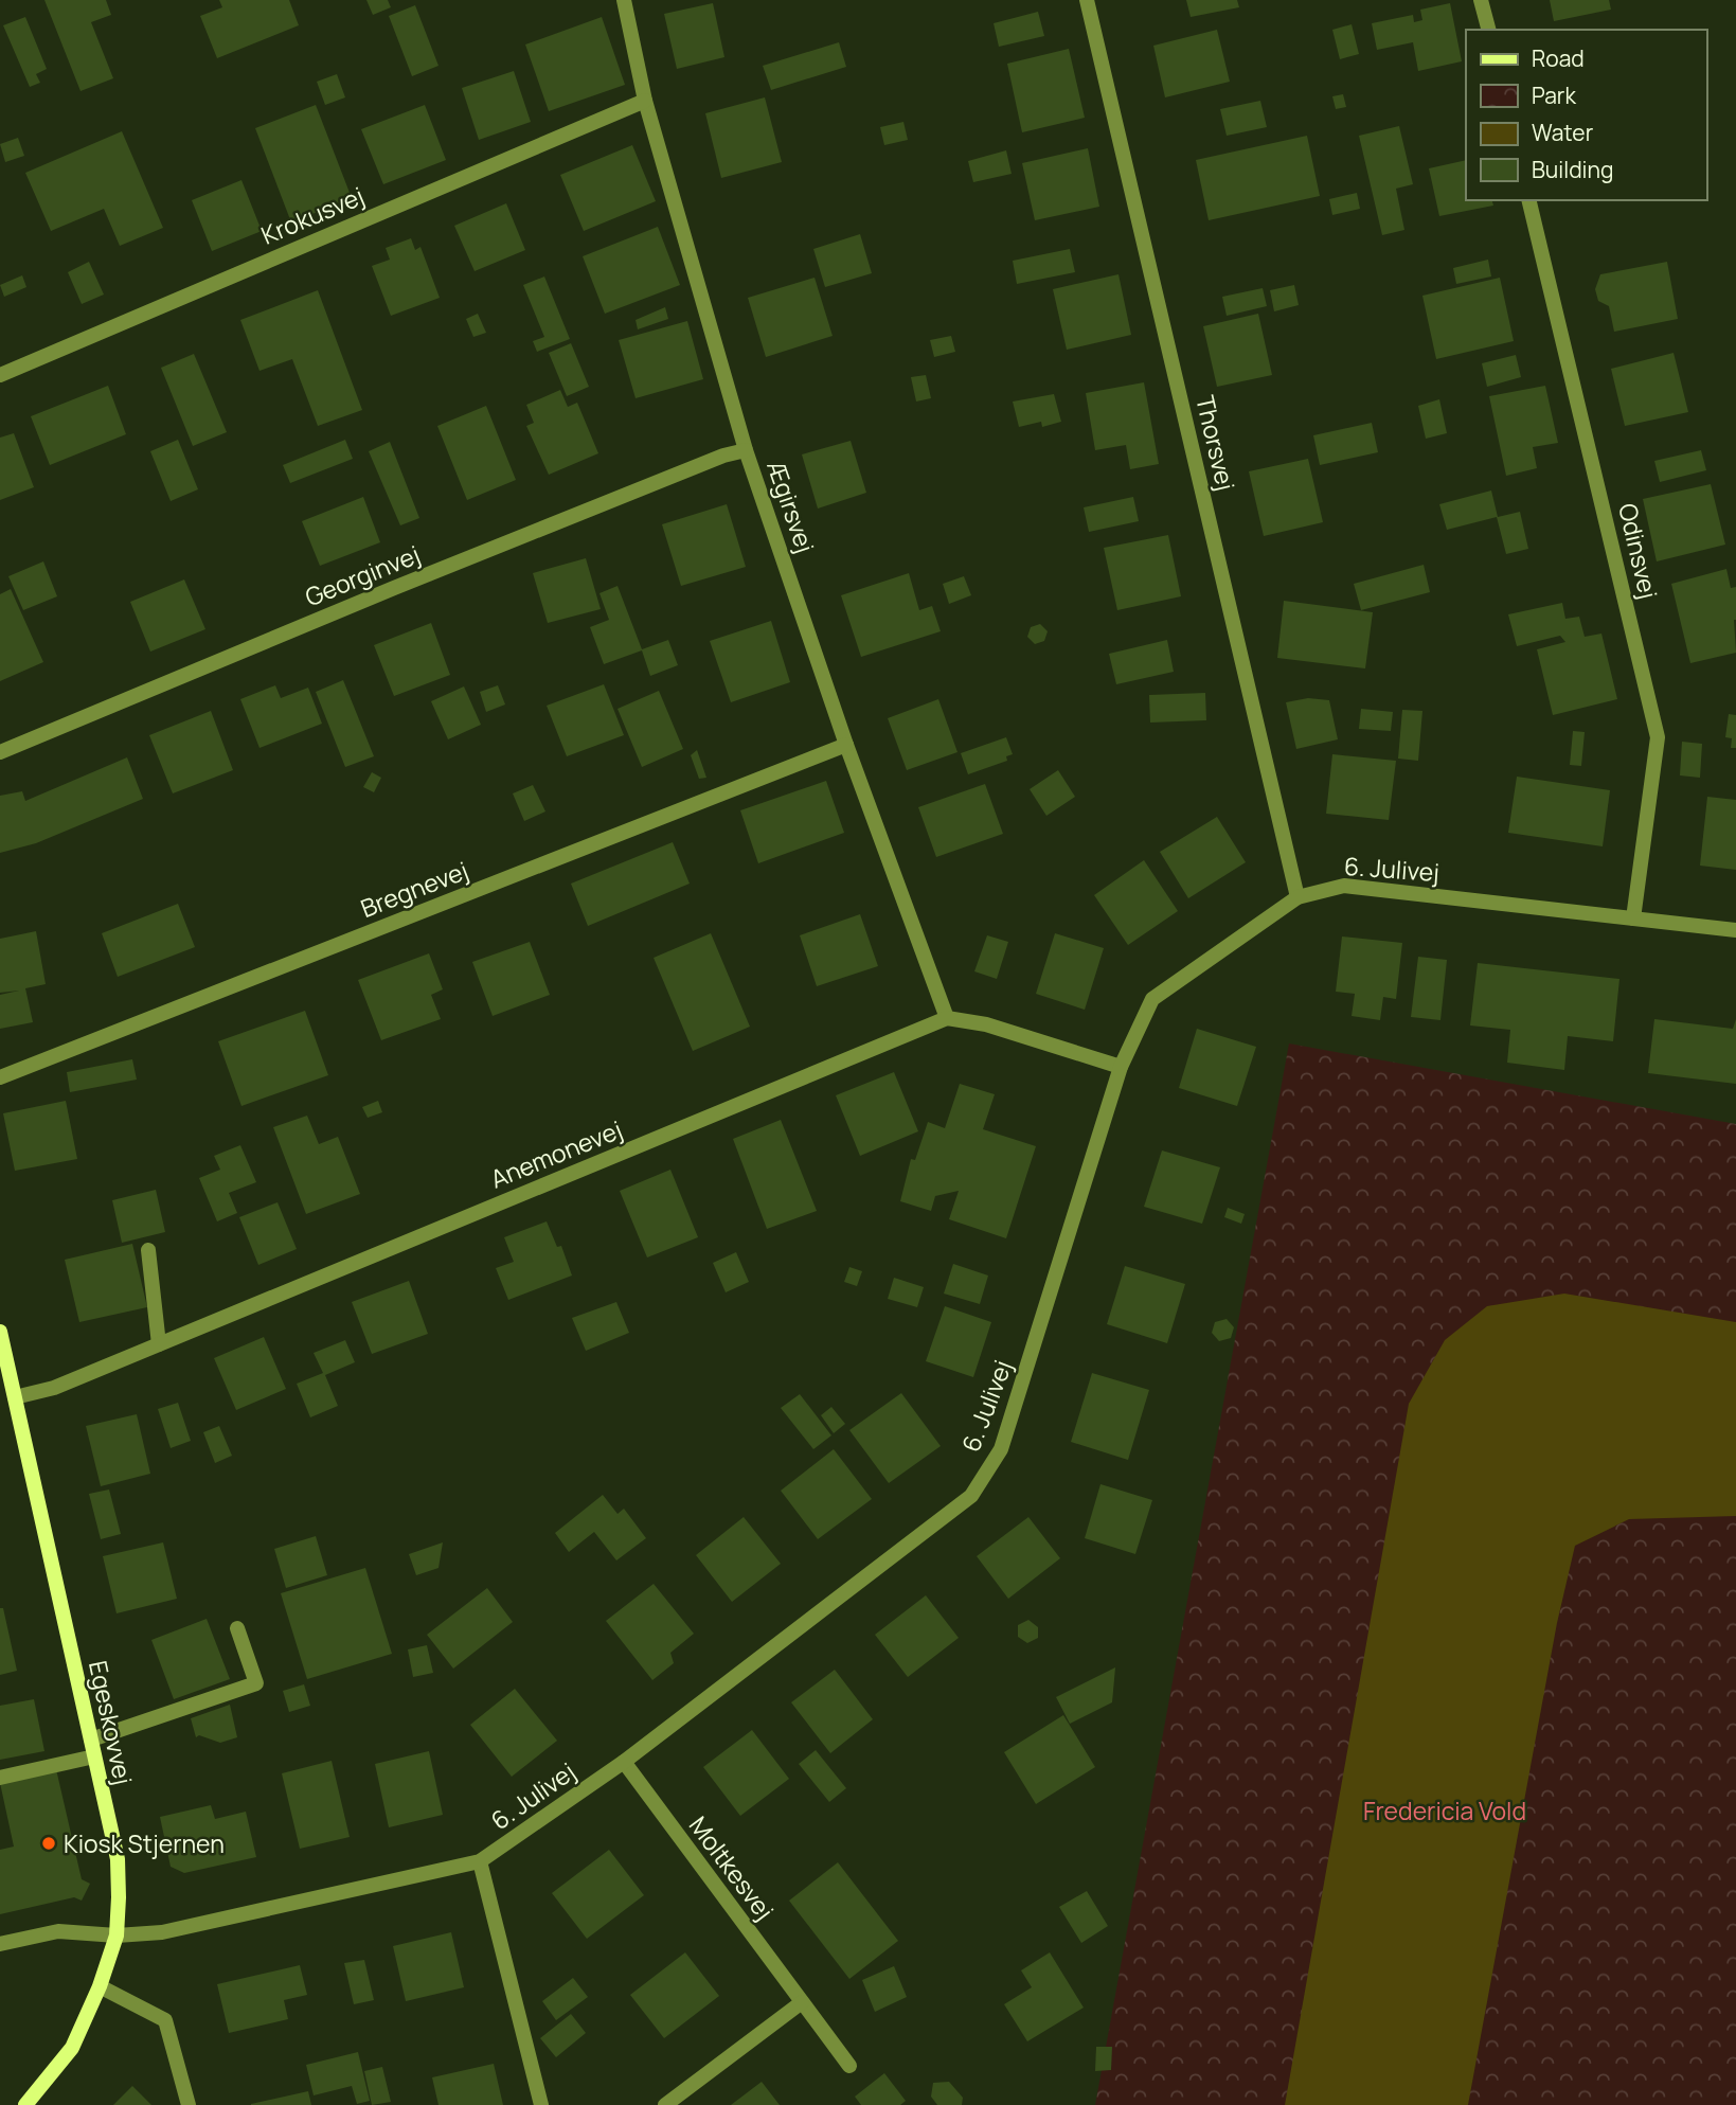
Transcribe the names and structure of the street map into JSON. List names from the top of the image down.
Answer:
{
  "streets": {
    "street": [
      "Krokusvej",
      "Thorsvej",
      "Ægirsvej",
      "Odinsvej",
      "Georginvej",
      "6. Julivej",
      "Bregnevej",
      "Anemonevej",
      "Egeskovvej",
      "Moltkesvej"
    ]
  },
  "crossings": [
    ["Krokusvej", "Ægirsvej"],
    ["Thorsvej", "6. Julivej"],
    ["Ægirsvej", "Georginvej"],
    ["Ægirsvej", "Bregnevej"],
    ["Ægirsvej", "Anemonevej"],
    ["Odinsvej", "6. Julivej"],
    ["6. Julivej", "Egeskovvej"],
    ["6. Julivej", "Moltkesvej"],
    ["Anemonevej", "Egeskovvej"]
  ],
  "parks": ["Fredericia Vold"],
  "places": ["Kiosk Stjernen"],
  "legend": [
    "Road",
    "Park",
    "Water",
    "Building"
  ]
}
